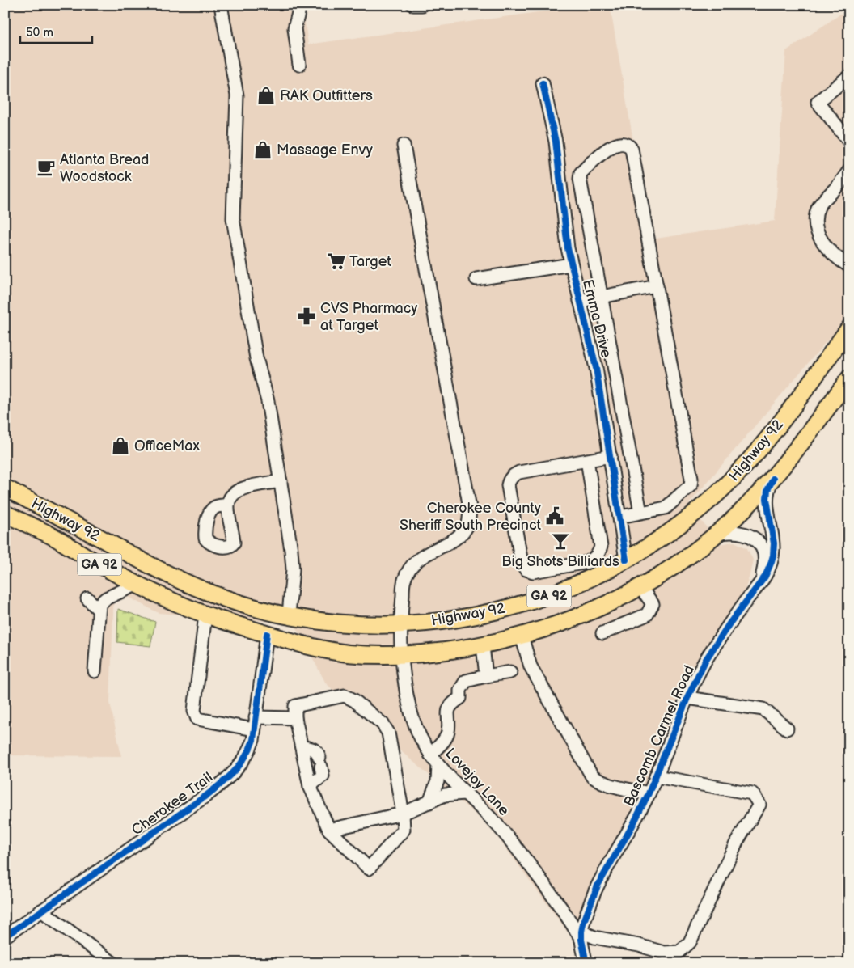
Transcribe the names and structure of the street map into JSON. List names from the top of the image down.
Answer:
{
  "streets": {
    "main road": ["Highway 92", "GA 92"],
    "street": [
      "Emma Drive",
      "Bascomb Carmel Road",
      "Lovejoy Lane",
      "Cherokee Trail"
    ]
  },
  "crossings": [
    ["Emma Drive", "Highway 92"],
    ["Highway 92", "Bascomb Carmel Road"],
    ["Highway 92", "Lovejoy Lane"],
    ["Highway 92", "Cherokee Trail"],
    ["Bascomb Carmel Road", "Lovejoy Lane"]
  ],
  "places": {
    "shop": ["RAK Outfitters", "Massage Envy", "OfficeMax"],
    "cafe": ["Atlanta Bread Woodstock"],
    "supermarket": ["Target"],
    "pharmacy": ["CVS Pharmacy at Target"],
    "public building": ["Cherokee County Sheriff South Precinct"],
    "bar": ["Big Shots Billiards"]
  },
  "scale_bar": "50 m"
}
